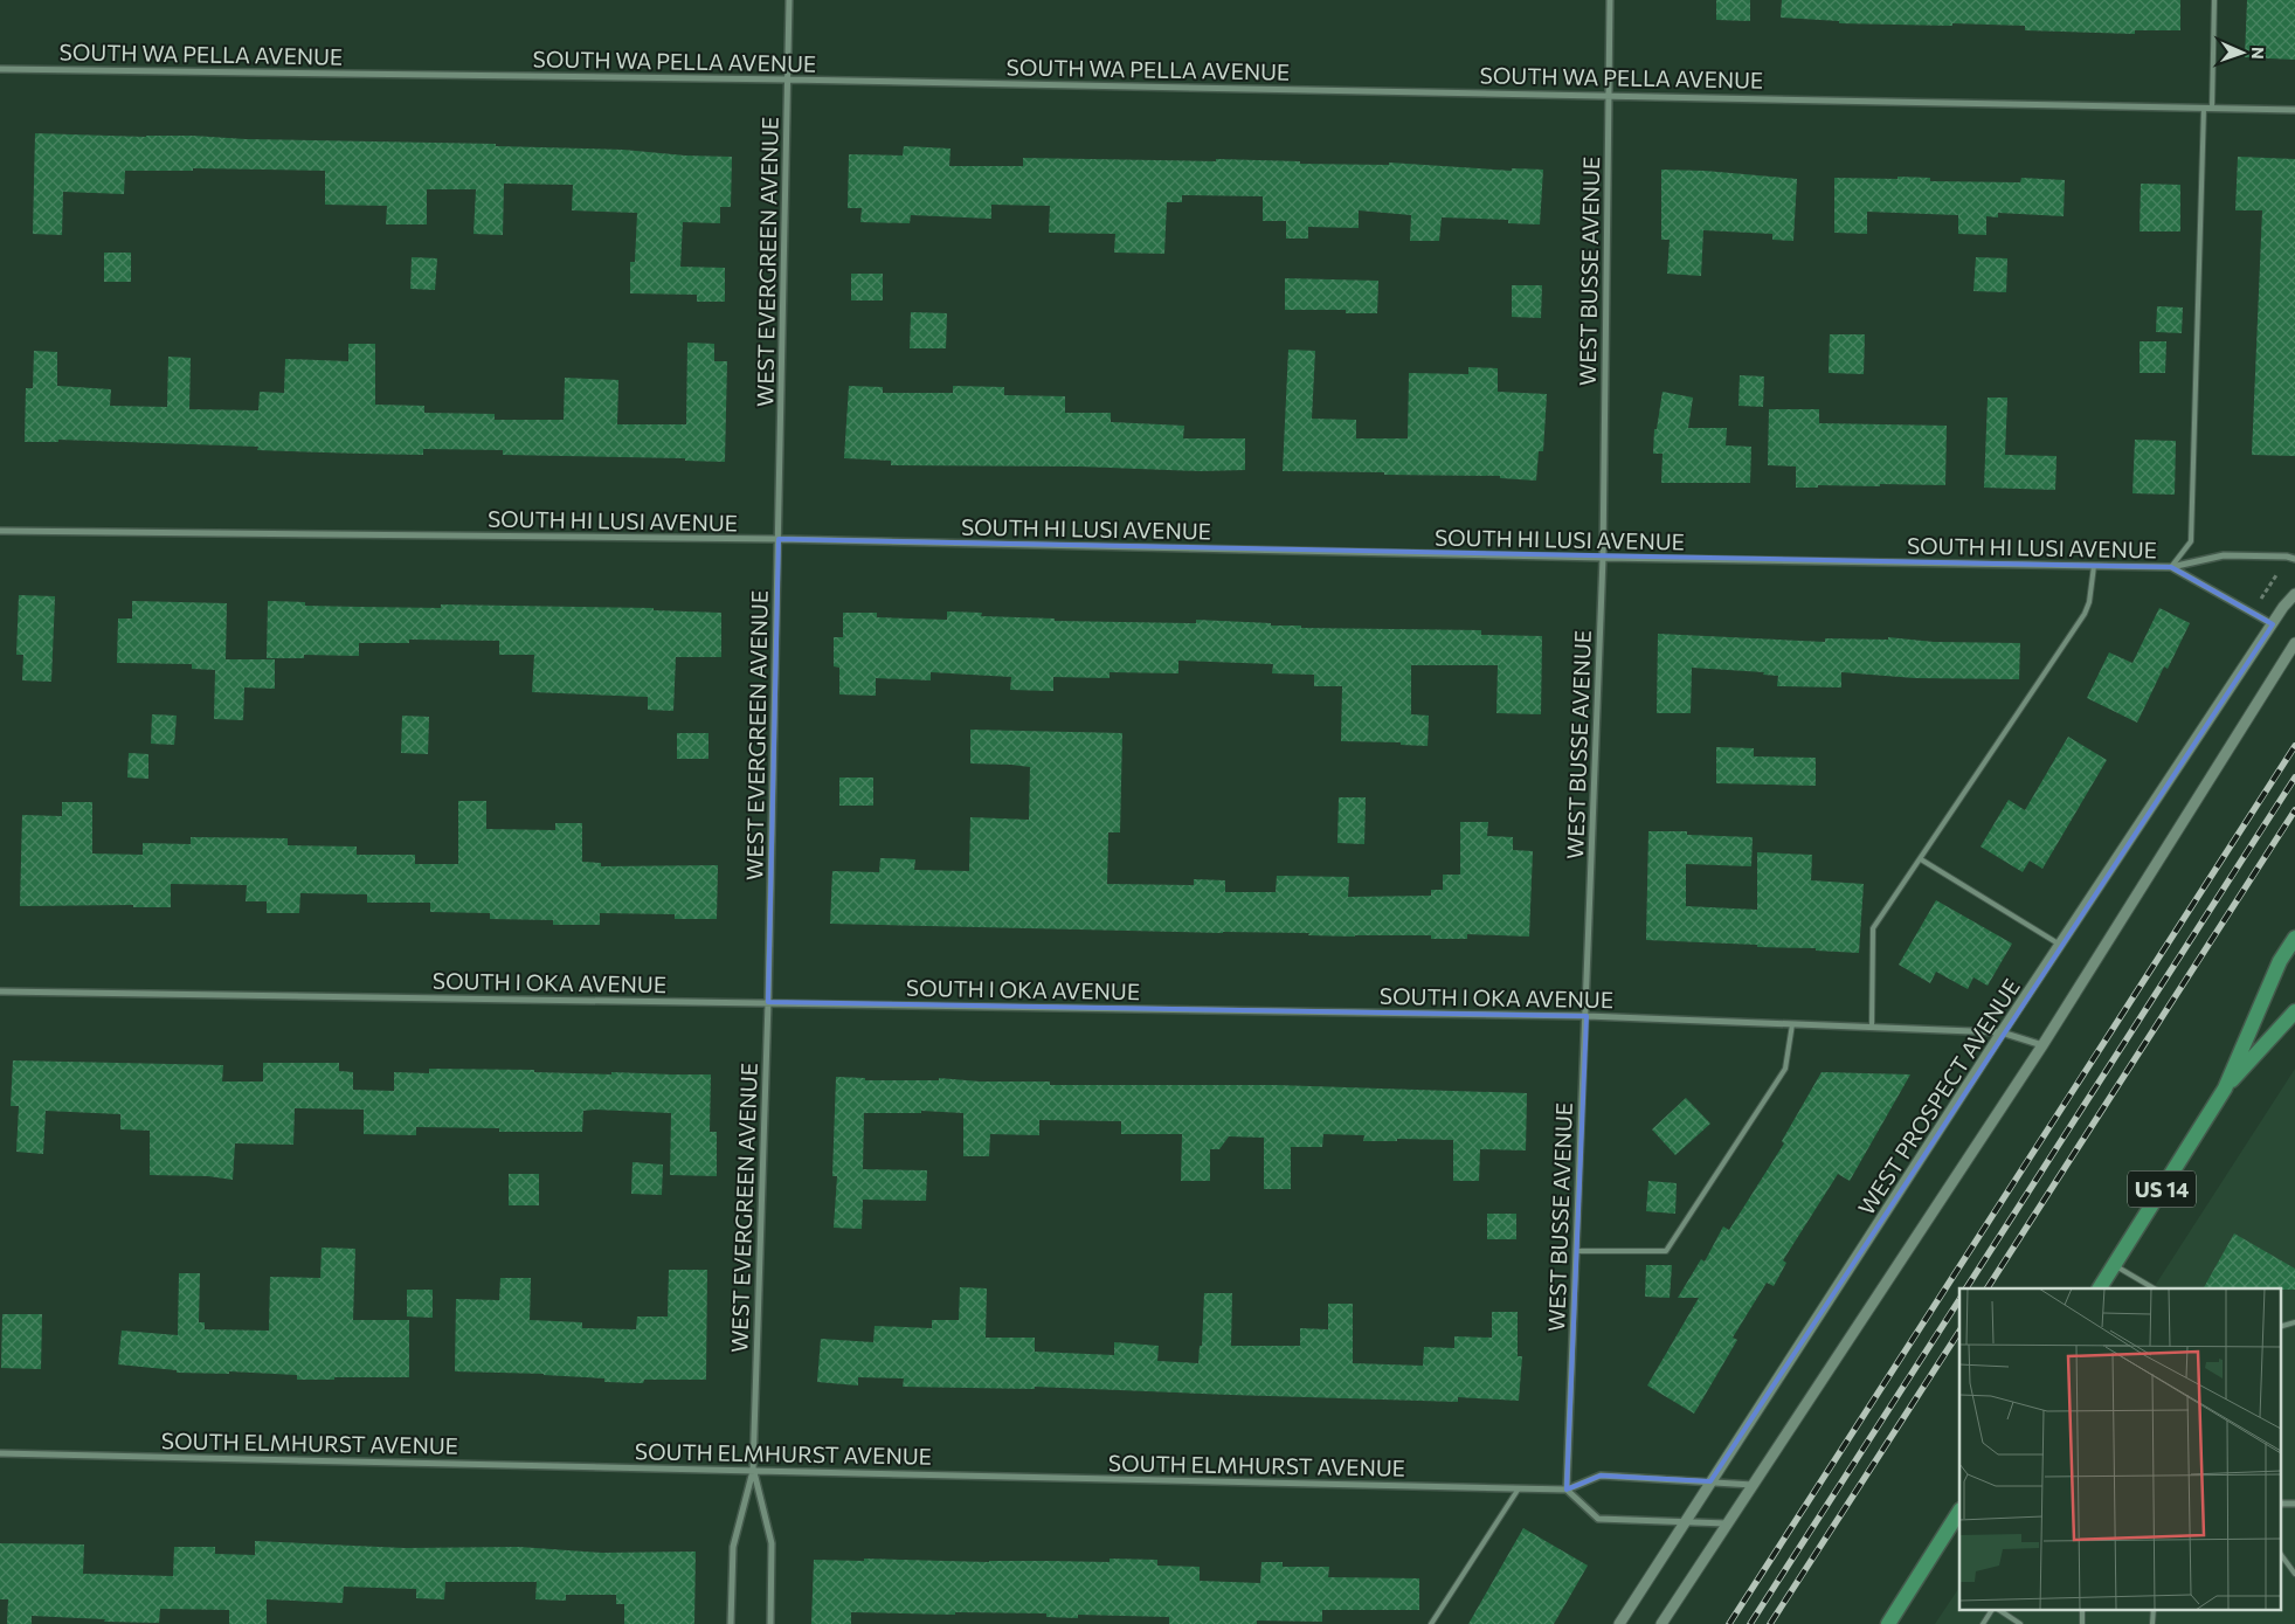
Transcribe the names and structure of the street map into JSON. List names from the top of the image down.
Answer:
{
  "streets": {
    "main road": ["US 14"],
    "street": [
      "SOUTH WA PELLA AVENUE",
      "WEST EVERGREEN AVENUE",
      "WEST BUSSE AVENUE",
      "SOUTH HI LUSI AVENUE",
      "SOUTH I OKA AVENUE",
      "WEST PROSPECT AVENUE",
      "SOUTH ELMHURST AVENUE"
    ]
  },
  "crossings": [
    ["SOUTH WA PELLA AVENUE", "WEST EVERGREEN AVENUE"],
    ["SOUTH WA PELLA AVENUE", "WEST BUSSE AVENUE"],
    ["WEST EVERGREEN AVENUE", "SOUTH HI LUSI AVENUE"],
    ["WEST EVERGREEN AVENUE", "SOUTH I OKA AVENUE"],
    ["WEST EVERGREEN AVENUE", "SOUTH ELMHURST AVENUE"],
    ["WEST BUSSE AVENUE", "SOUTH HI LUSI AVENUE"],
    ["WEST BUSSE AVENUE", "SOUTH I OKA AVENUE"],
    ["WEST BUSSE AVENUE", "SOUTH ELMHURST AVENUE"],
    ["SOUTH HI LUSI AVENUE", "WEST PROSPECT AVENUE"],
    ["SOUTH I OKA AVENUE", "WEST PROSPECT AVENUE"],
    ["WEST PROSPECT AVENUE", "SOUTH ELMHURST AVENUE"]
  ],
  "north": "right"
}
